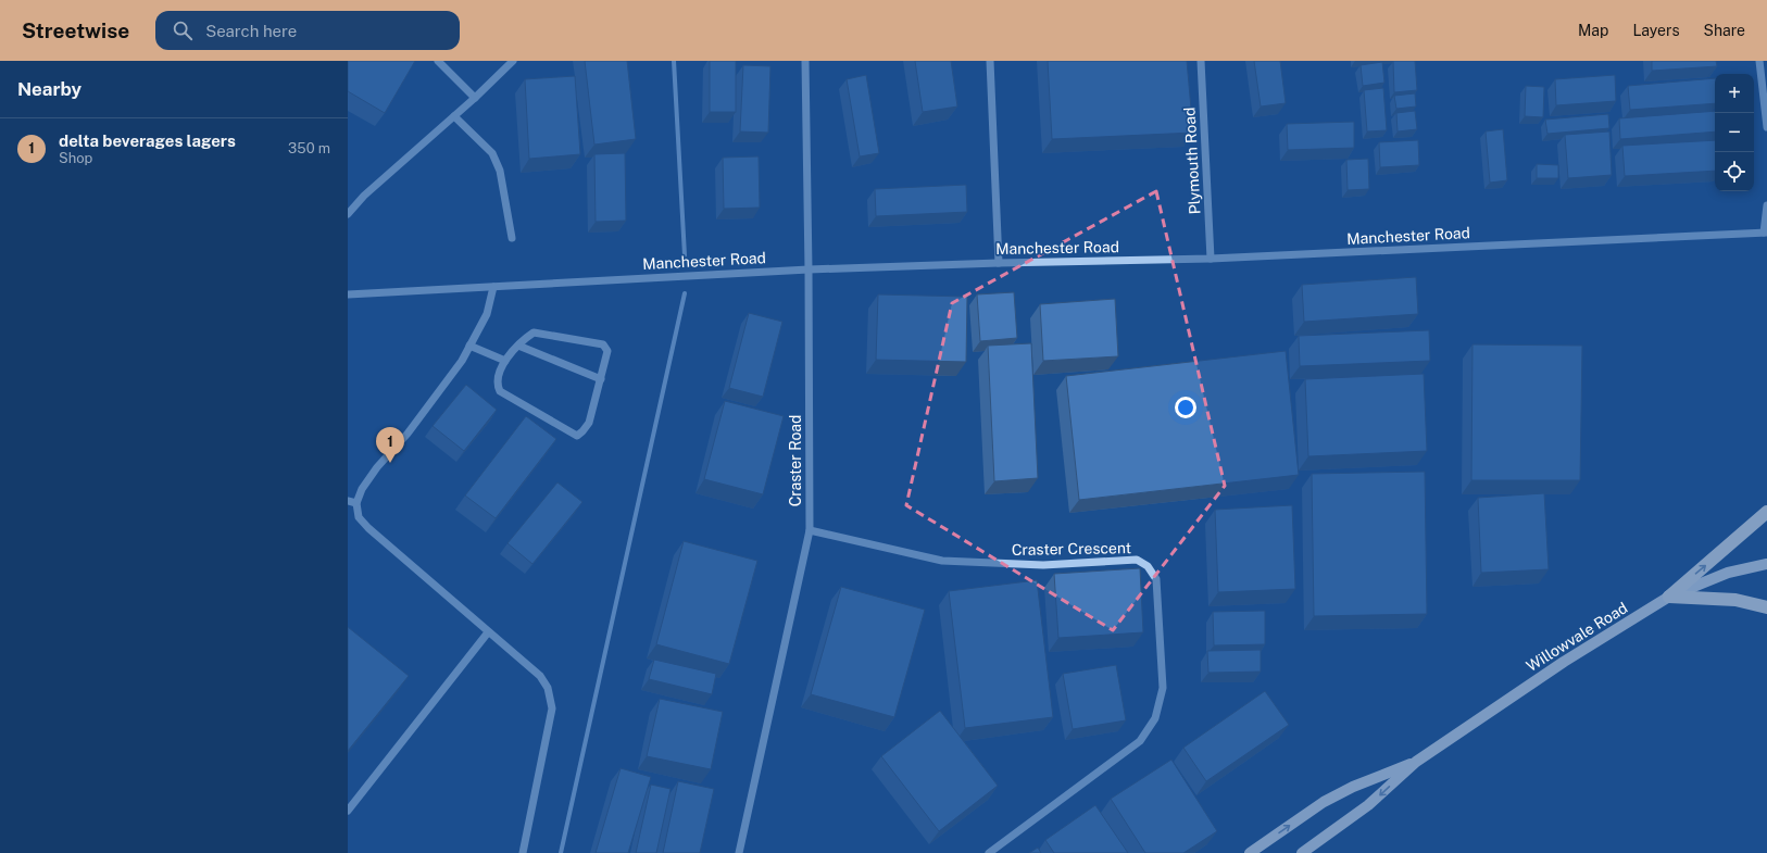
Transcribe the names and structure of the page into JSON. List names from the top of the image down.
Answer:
{
  "streets": {
    "main road": ["Willowvale Road"],
    "street": [
      "Plymouth Road",
      "Manchester Road",
      "Craster Road",
      "Craster Crescent"
    ]
  },
  "crossings": [
    ["Plymouth Road", "Manchester Road"],
    ["Manchester Road", "Craster Road"],
    ["Craster Road", "Craster Crescent"]
  ],
  "page": {
    "header": "Streetwise",
    "search": "Search here",
    "nav": ["Map", "Layers", "Share"],
    "heading": "Nearby",
    "map_buttons": ["+", "−"],
    "list": [
      {
        "mark": "1",
        "name": "delta beverages lagers",
        "note": "Shop",
        "value": "350 m"
      }
    ],
    "pins": "1"
  }
}
